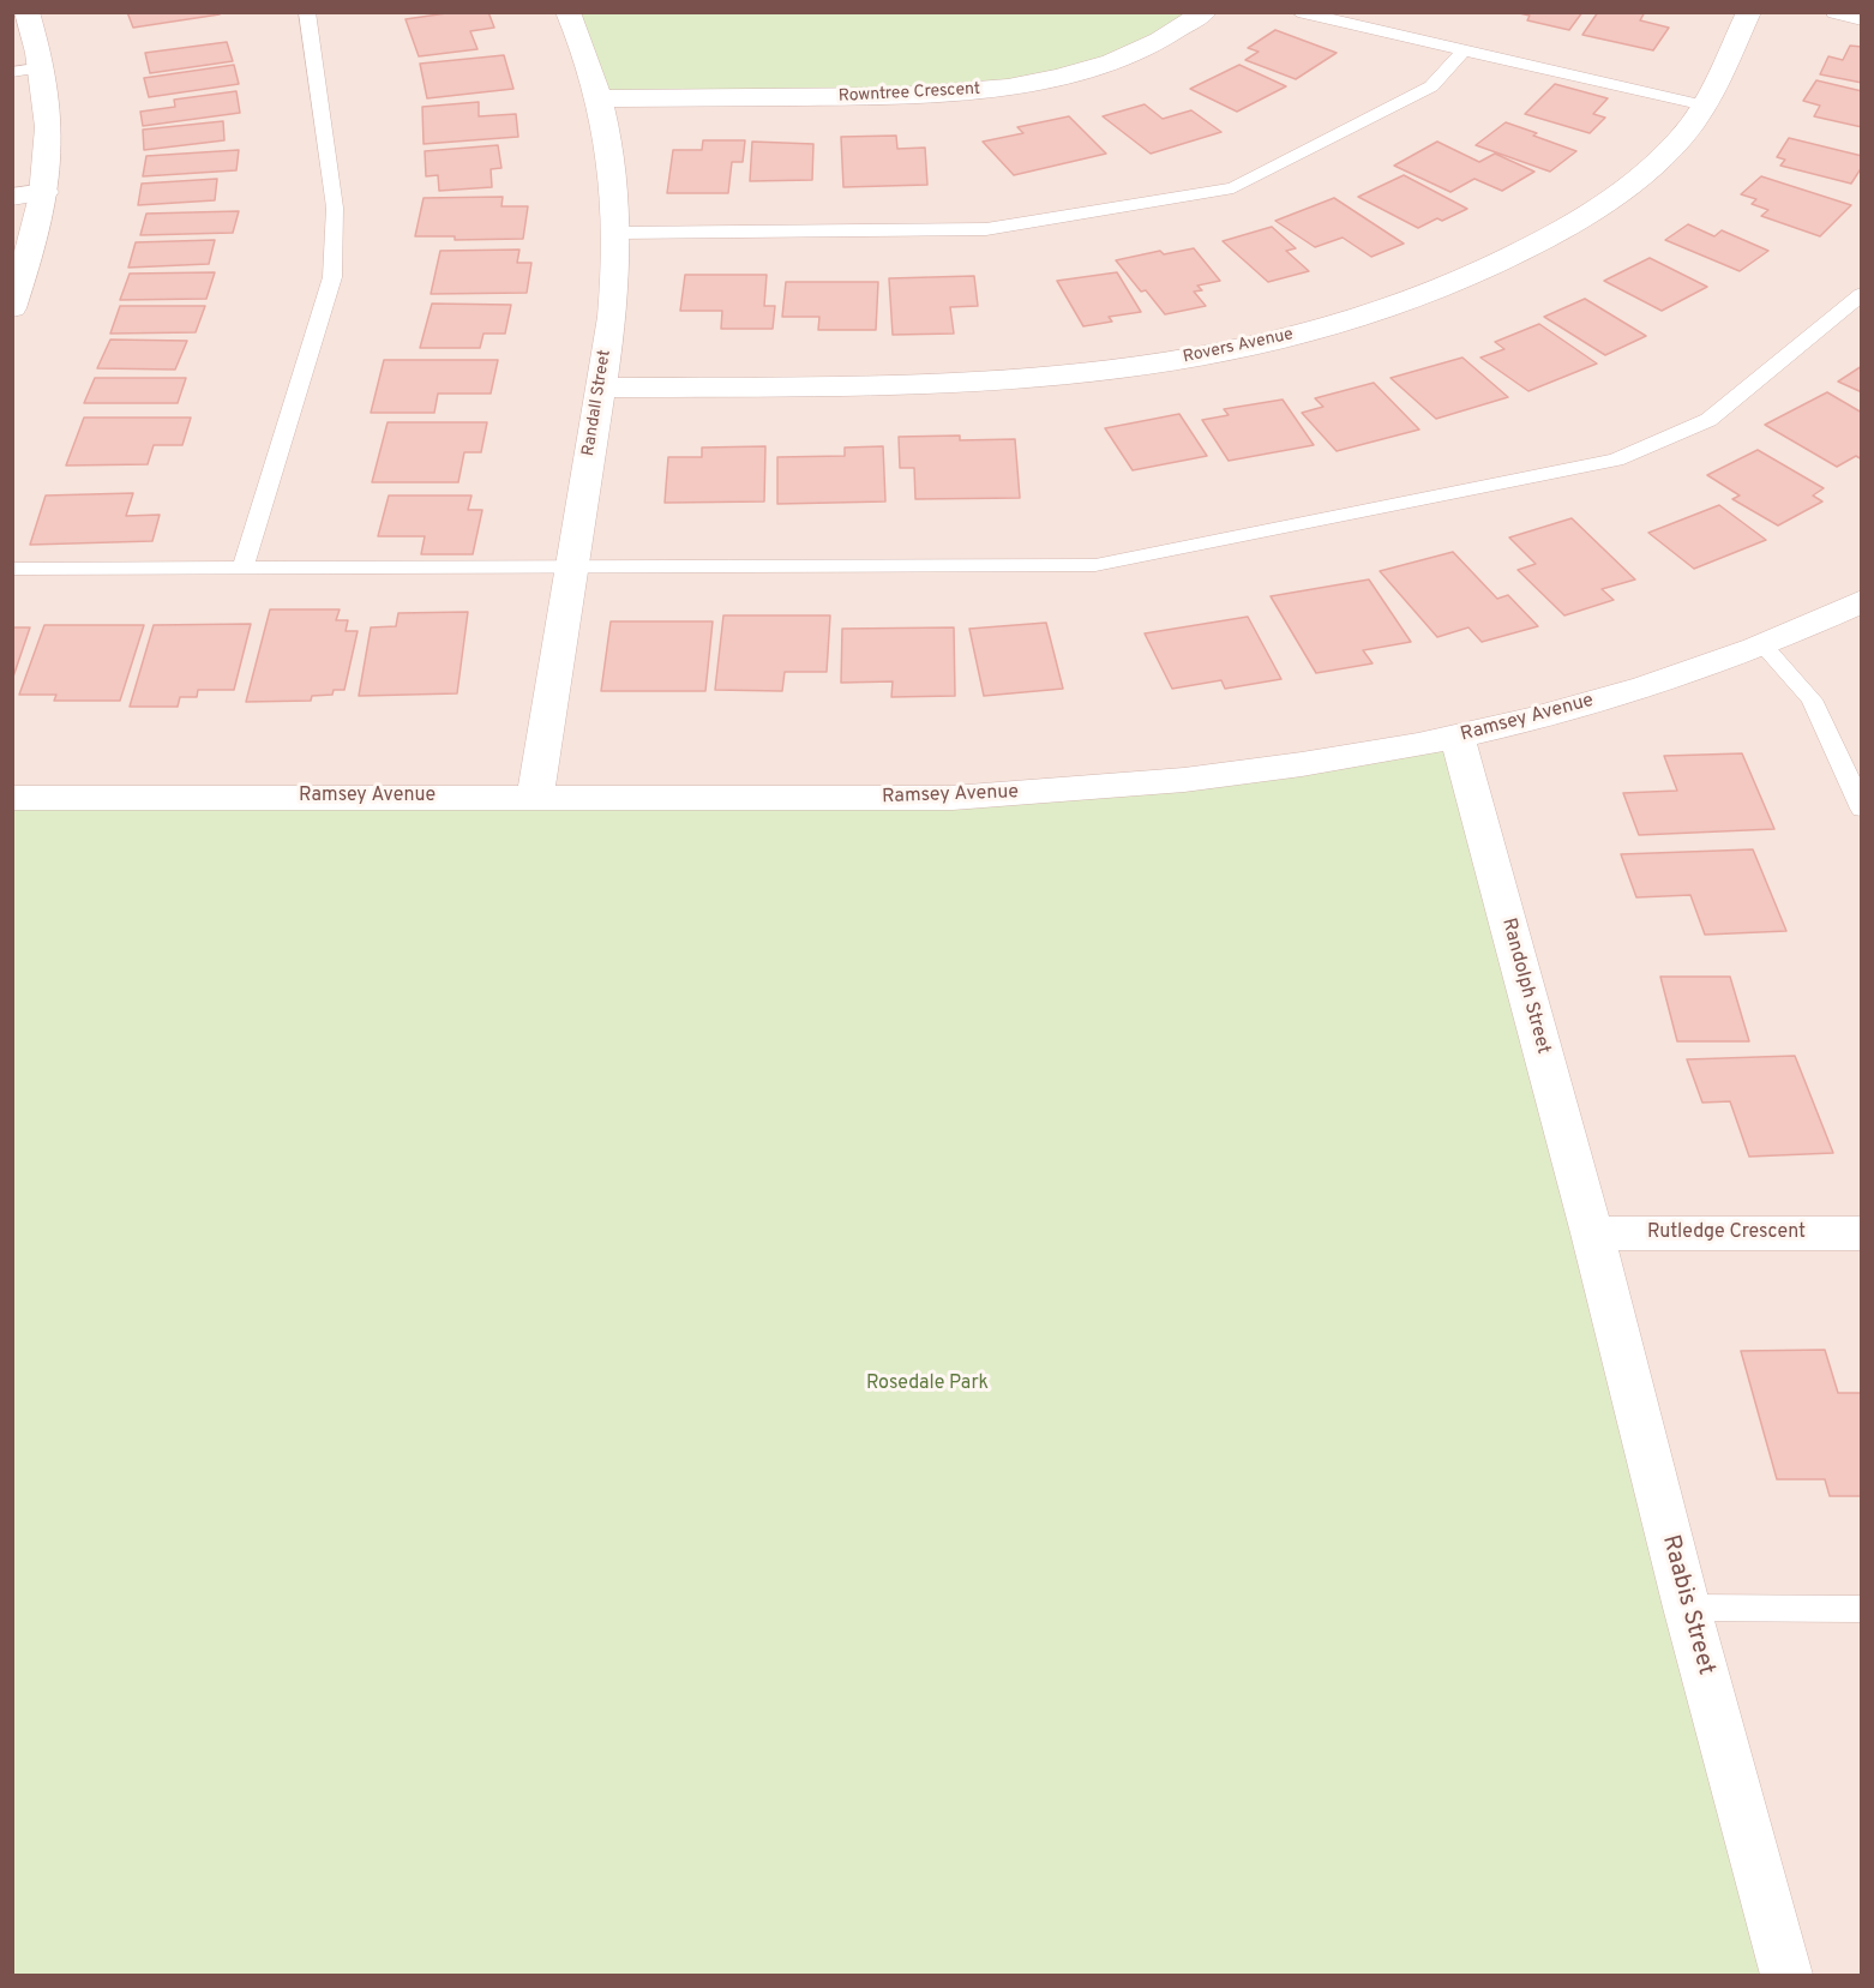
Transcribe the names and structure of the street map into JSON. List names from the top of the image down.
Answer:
{
  "streets": {
    "street": [
      "Rowntree Crescent",
      "Rovers Avenue",
      "Randall Street",
      "Ramsey Avenue",
      "Randolph Street",
      "Rutledge Crescent",
      "Raabis Street"
    ]
  },
  "crossings": [
    ["Rowntree Crescent", "Randall Street"],
    ["Rovers Avenue", "Randall Street"],
    ["Randall Street", "Ramsey Avenue"],
    ["Ramsey Avenue", "Randolph Street"],
    ["Randolph Street", "Rutledge Crescent"],
    ["Randolph Street", "Raabis Street"],
    ["Rutledge Crescent", "Raabis Street"]
  ],
  "parks": ["Rosedale Park"]
}
